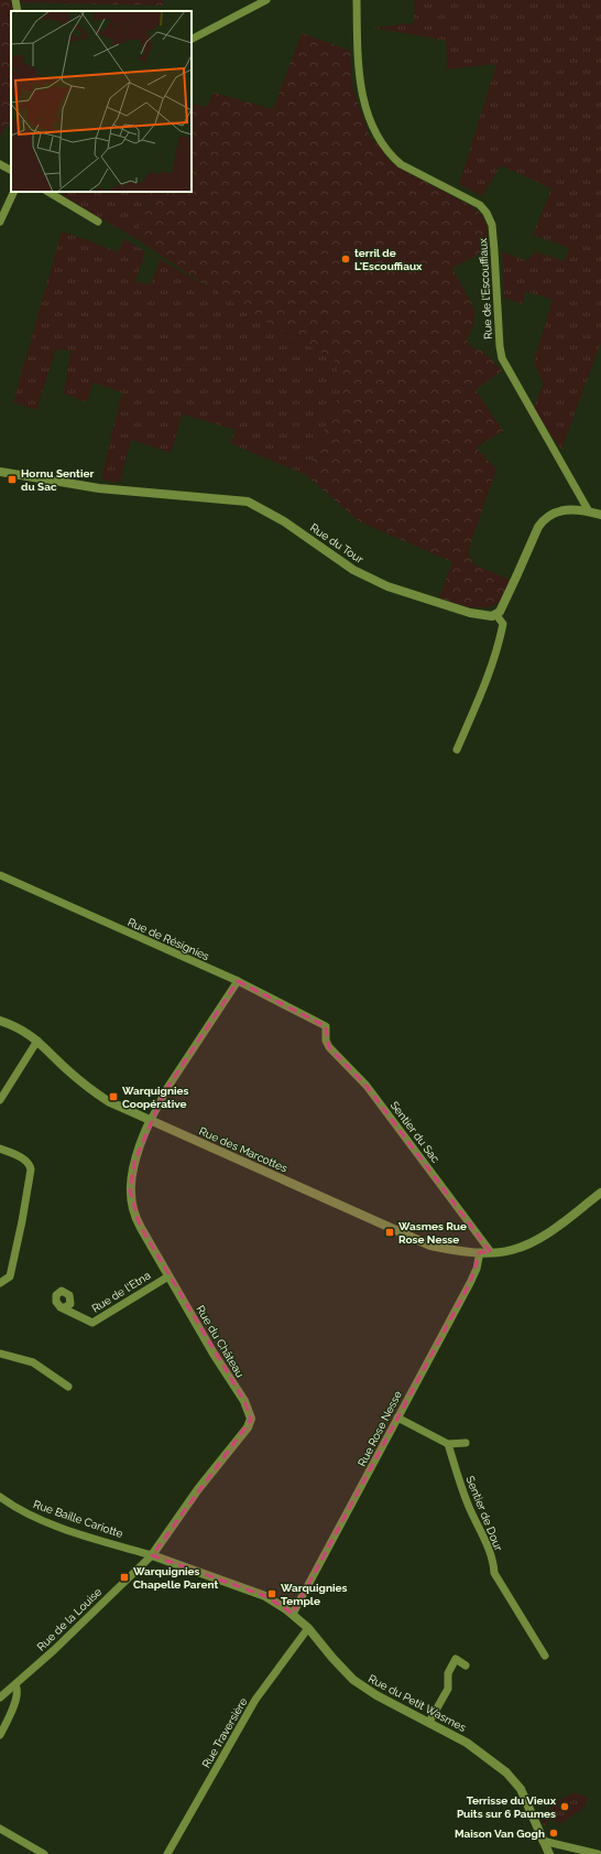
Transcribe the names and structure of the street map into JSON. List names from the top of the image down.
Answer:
{
  "streets": {
    "street": [
      "Rue de l'Escouffiaux",
      "Rue du Tour",
      "Rue de Résignies",
      "Sentier du Sac",
      "Rue des Marcottes",
      "Rue de l'Etna",
      "Rue du Château",
      "Rue Rose Nesse",
      "Sentier de Dour",
      "Rue Baille Cariotte",
      "Rue de la Louise",
      "Rue du Petit Wasmes",
      "Rue Traversière"
    ]
  },
  "crossings": [
    ["Rue de Résignies", "Sentier du Sac"],
    ["Sentier du Sac", "Rue des Marcottes"],
    ["Rue des Marcottes", "Rue du Château"],
    ["Rue des Marcottes", "Rue Rose Nesse"],
    ["Rue de l'Etna", "Rue du Château"],
    ["Rue du Château", "Rue Baille Cariotte"],
    ["Rue du Château", "Rue de la Louise"],
    ["Rue du Château", "Rue du Petit Wasmes"],
    ["Rue Rose Nesse", "Rue du Petit Wasmes"],
    ["Rue Baille Cariotte", "Rue de la Louise"],
    ["Rue Baille Cariotte", "Rue du Petit Wasmes"],
    ["Rue de la Louise", "Rue du Petit Wasmes"],
    ["Rue du Petit Wasmes", "Rue Traversière"]
  ],
  "places": {
    "other": ["terril de L'Escouffiaux", "Terrisse du Vieux Puits sur 6 Paumes", "Maison Van Gogh"],
    "transit": [
      "Hornu Sentier du Sac",
      "Warquignies Coopérative",
      "Wasmes Rue Rose Nesse",
      "Warquignies Chapelle Parent",
      "Warquignies Temple"
    ]
  }
}
